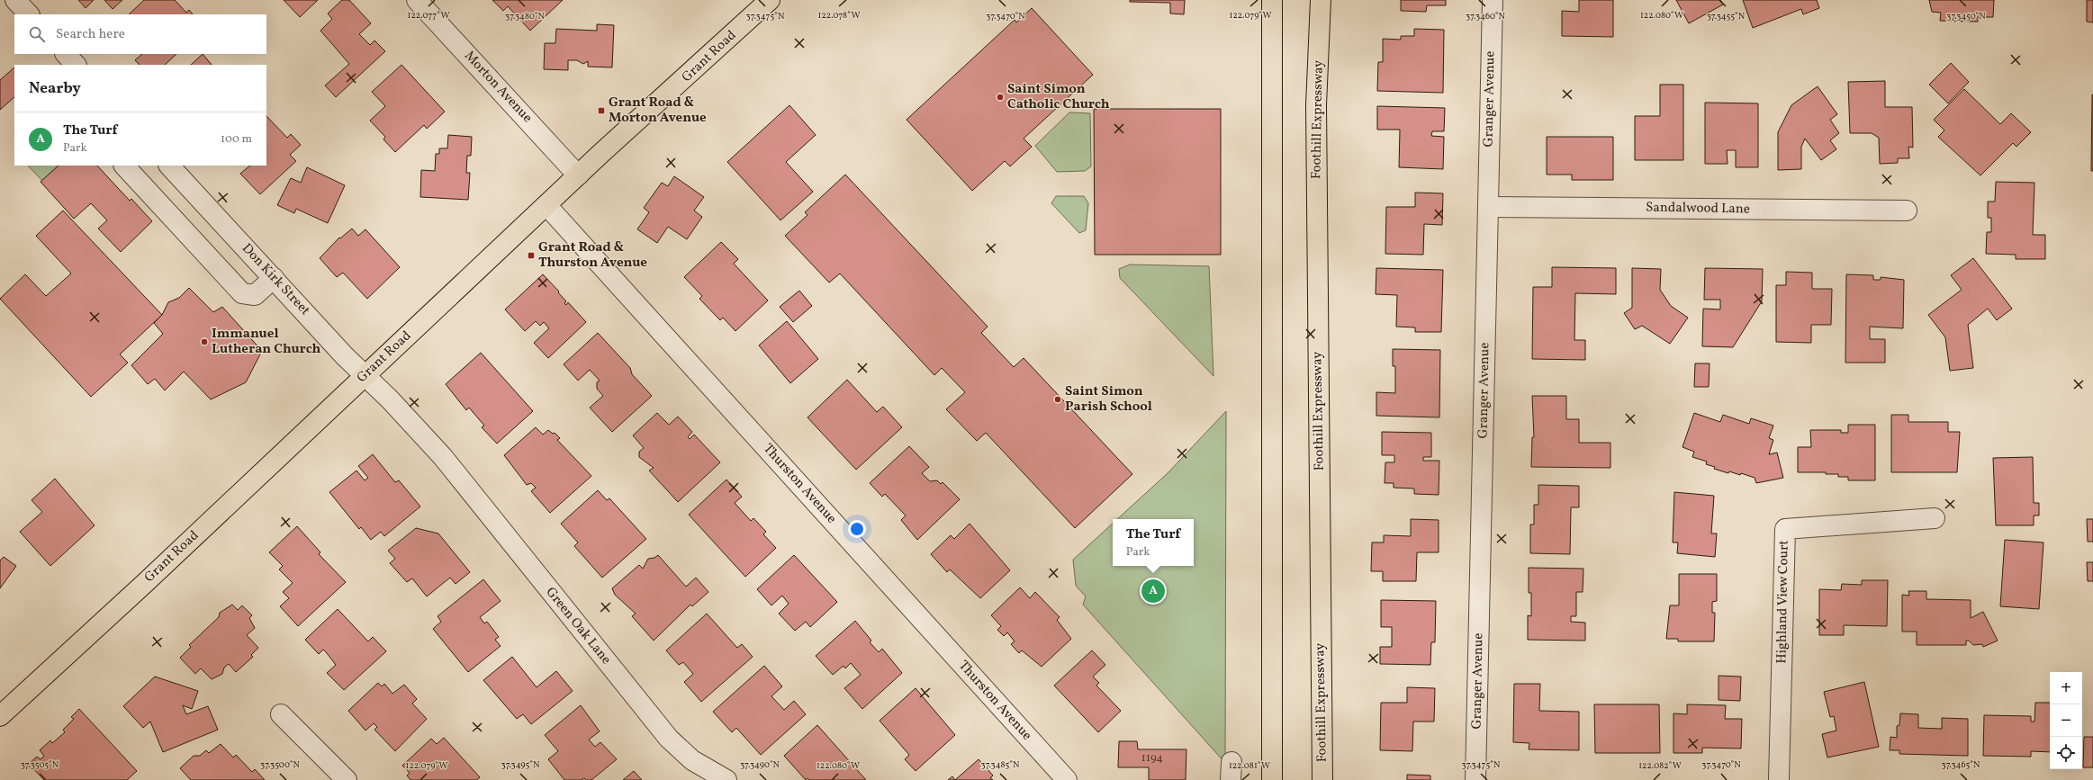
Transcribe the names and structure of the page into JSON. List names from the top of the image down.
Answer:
{
  "streets": {
    "main road": ["Grant Road", "Foothill Expressway"],
    "street": [
      "Morton Avenue",
      "Granger Avenue",
      "Sandalwood Lane",
      "Don Kirk Street",
      "Thurston Avenue",
      "Highland View Court",
      "Green Oak Lane"
    ]
  },
  "crossings": [
    ["Grant Road", "Morton Avenue"],
    ["Grant Road", "Don Kirk Street"],
    ["Grant Road", "Thurston Avenue"],
    ["Granger Avenue", "Sandalwood Lane"],
    ["Don Kirk Street", "Green Oak Lane"]
  ],
  "places": {
    "other": ["Saint Simon Catholic Church", "Immanuel Lutheran Church", "Saint Simon Parish School"],
    "transit": ["Grant Road & Morton Avenue", "Grant Road & Thurston Avenue"]
  },
  "house_numbers": ["1194"],
  "page": {
    "search": "Search here",
    "heading": "Nearby",
    "list": [
      {
        "mark": "A",
        "name": "The Turf",
        "note": "Park",
        "value": "100 m"
      }
    ],
    "popup": ["The Turf", "Park"],
    "pins": "A",
    "map_buttons": ["+", "−"]
  },
  "coordinates": [
    "122.077°W",
    "122.078°W",
    "122.079°W",
    "122.080°W",
    "37.3460°N",
    "37.3455°N",
    "37.3450°N",
    "37.3480°N",
    "37.3475°N",
    "37.3470°N",
    "37.3505°N",
    "37.3500°N",
    "37.3495°N",
    "37.3490°N",
    "37.3485°N",
    "37.3465°N",
    "122.081°W",
    "122.082°W"
  ]
}
